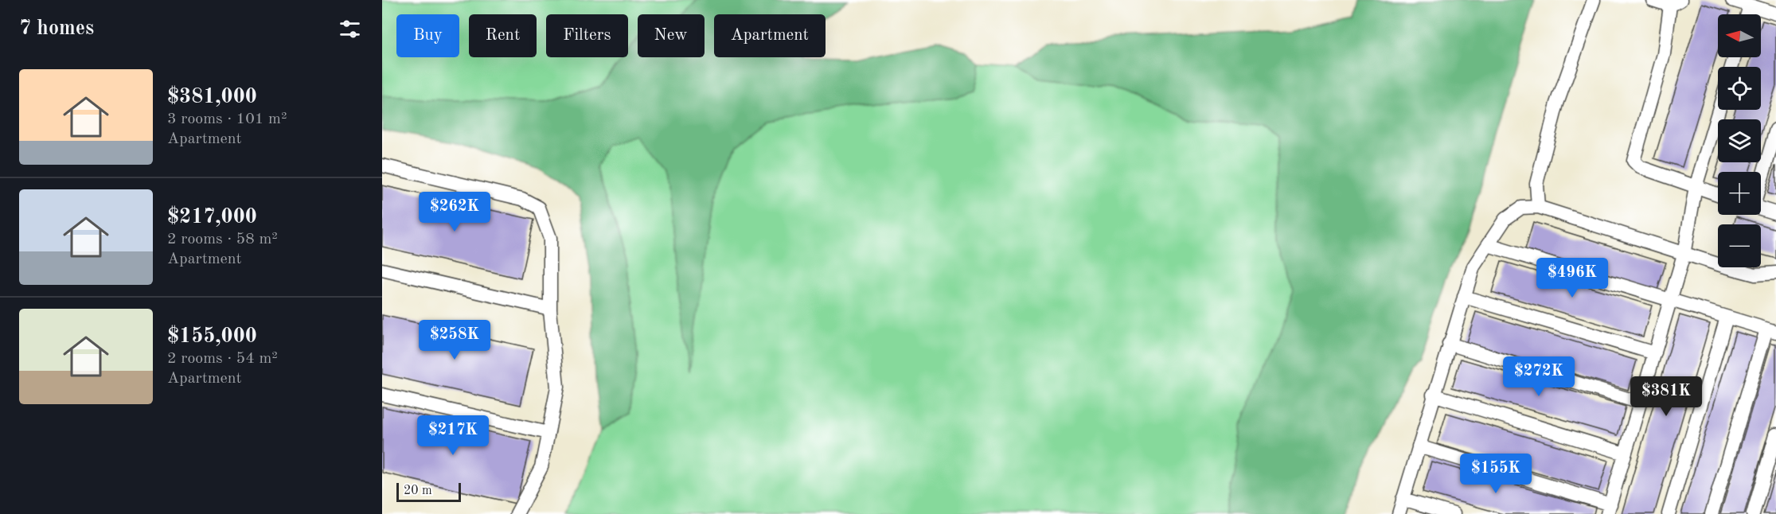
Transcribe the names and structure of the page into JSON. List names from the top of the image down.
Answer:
{
  "scale_bar": "20 m",
  "north": "left",
  "page": {
    "heading": "7 homes",
    "map_buttons": ["+", "−"],
    "chip": [
      "Buy",
      "Rent",
      "Filters",
      "New",
      "Apartment"
    ],
    "list": [
      {
        "name": "$381,000",
        "note": "3 rooms · 101 m² · Apartment"
      },
      {
        "name": "$217,000",
        "note": "2 rooms · 58 m² · Apartment"
      },
      {
        "name": "$155,000",
        "note": "2 rooms · 54 m² · Apartment"
      }
    ],
    "price": [
      "$262K",
      "$496K",
      "$258K",
      "$272K",
      "$381K",
      "$217K",
      "$155K"
    ],
    "scale": "20 m"
  }
}
